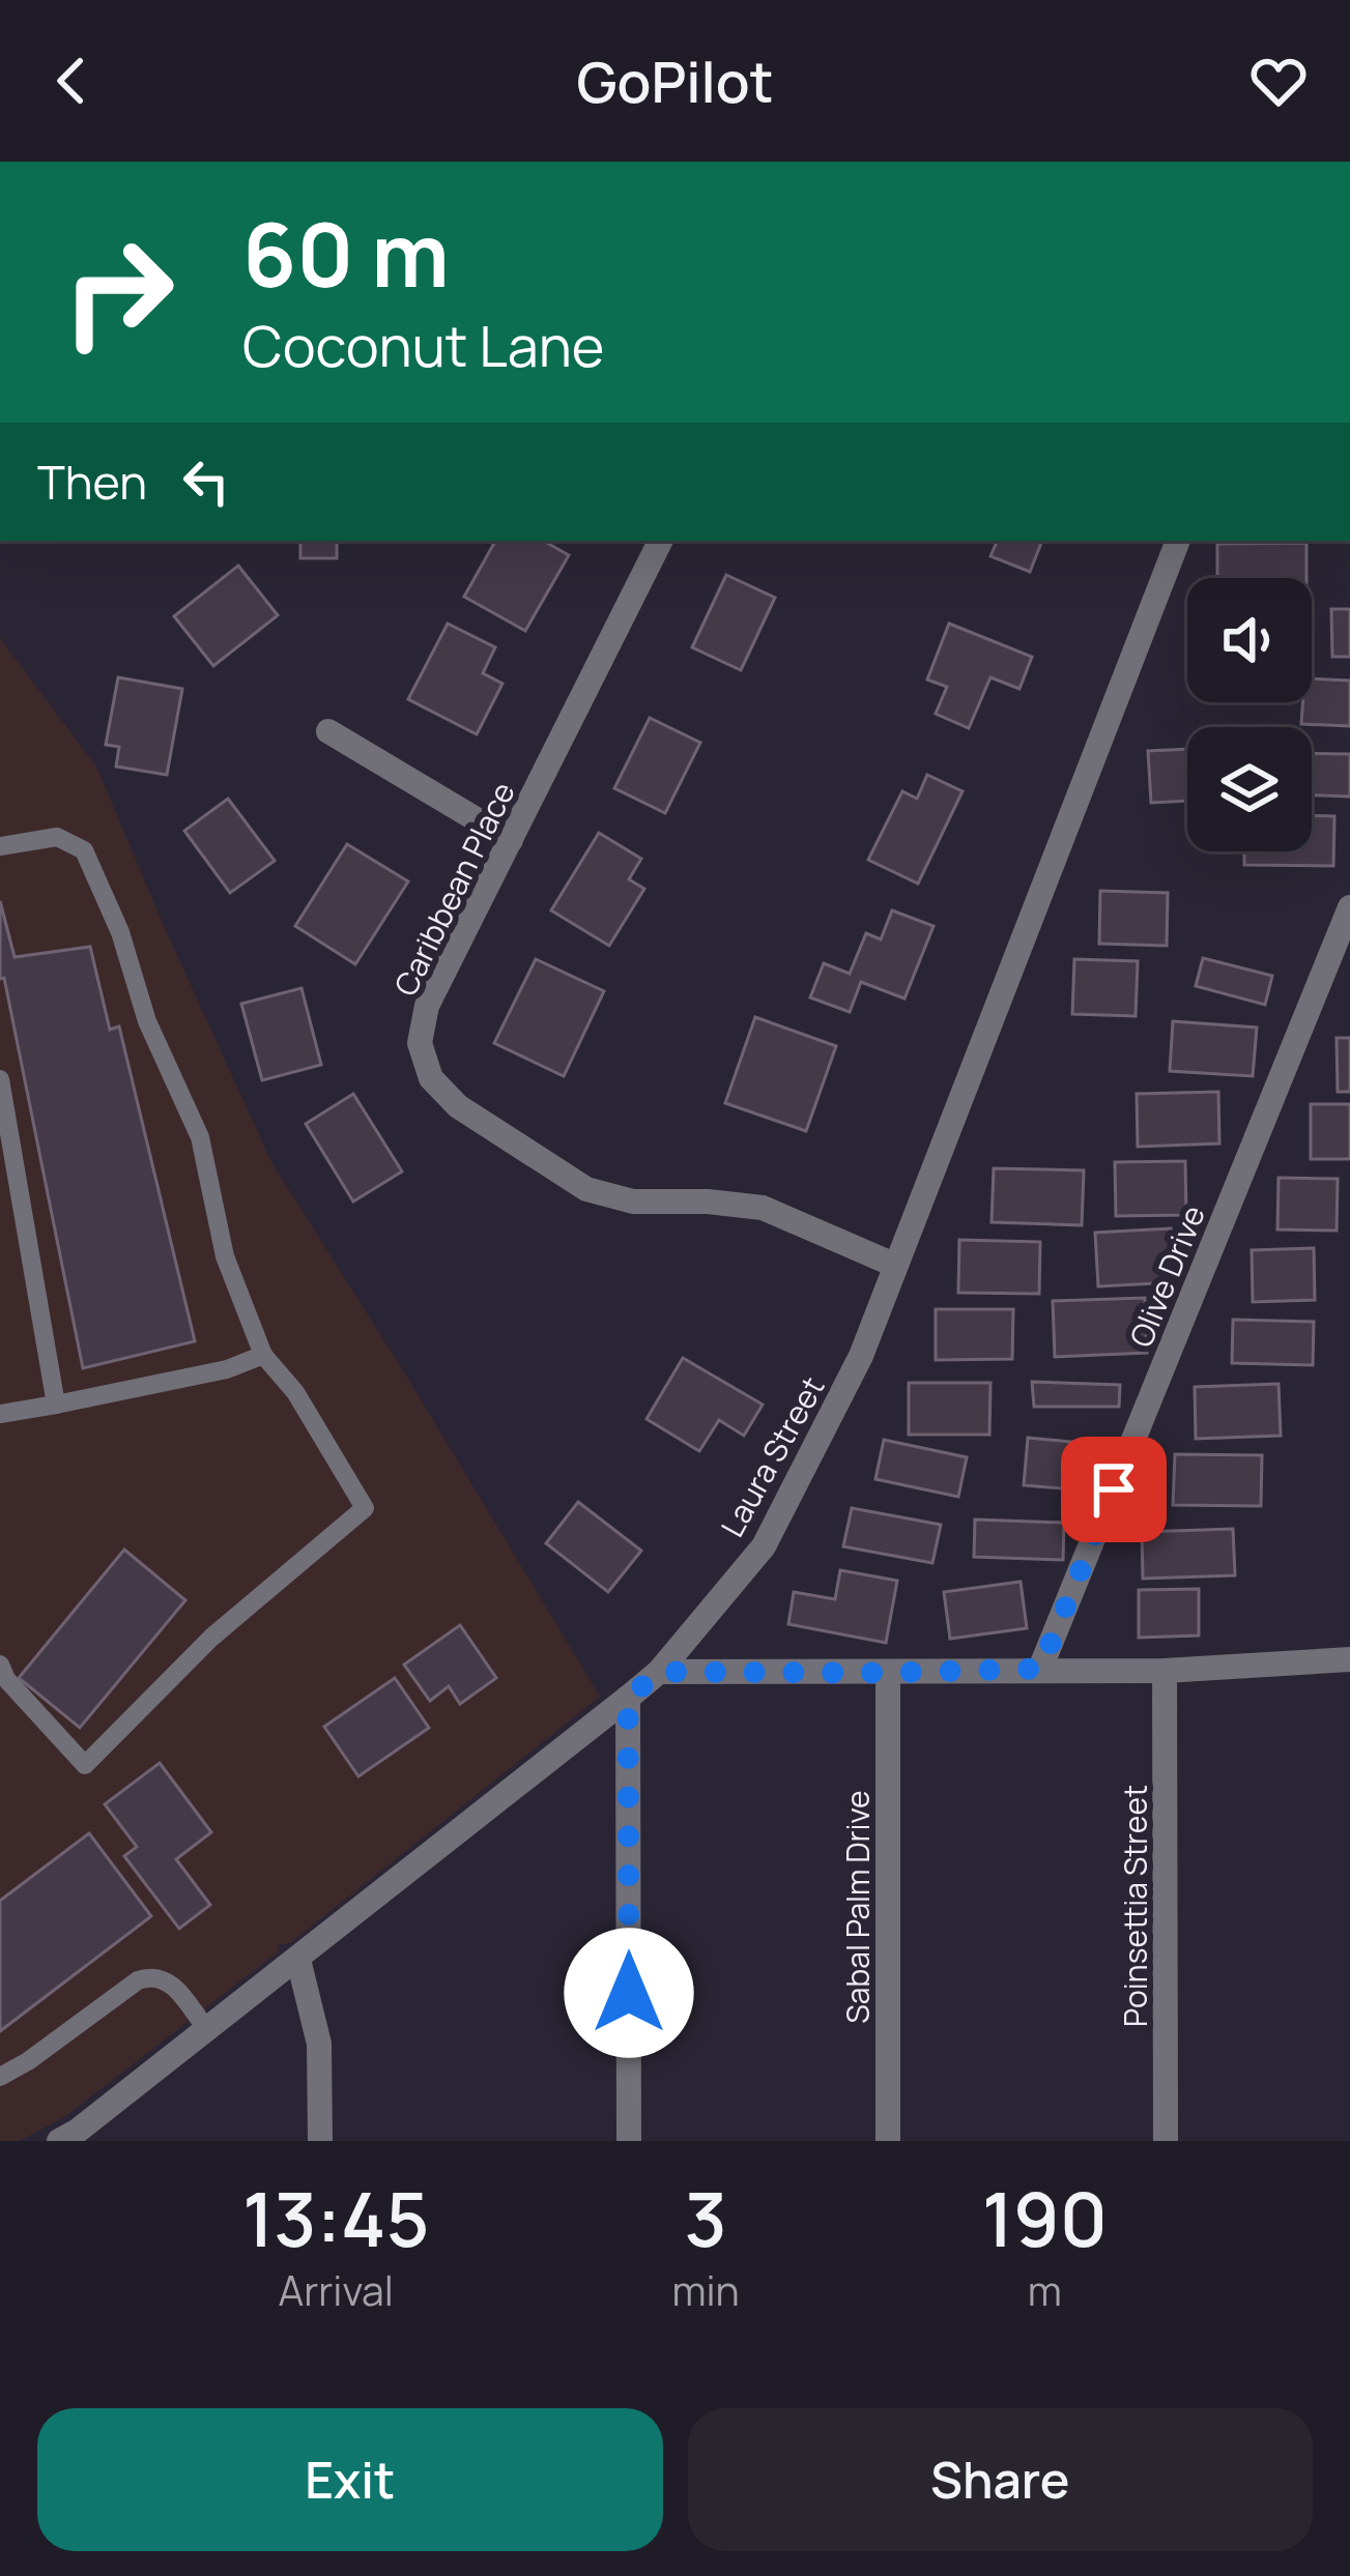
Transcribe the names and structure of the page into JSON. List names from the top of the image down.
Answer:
{
  "streets": {
    "street": [
      "Caribbean Place",
      "Olive Drive",
      "Laura Street",
      "Poinsettia Street",
      "Sabal Palm Drive"
    ]
  },
  "crossings": [
    ["Caribbean Place", "Laura Street"]
  ],
  "page": {
    "header": "GoPilot",
    "turn": ["60 m", "Coconut Lane"],
    "then": "Then",
    "eta": [
      "13:45",
      "Arrival",
      "3",
      "min",
      "190",
      "m"
    ],
    "buttons": ["Exit", "Share"]
  }
}
